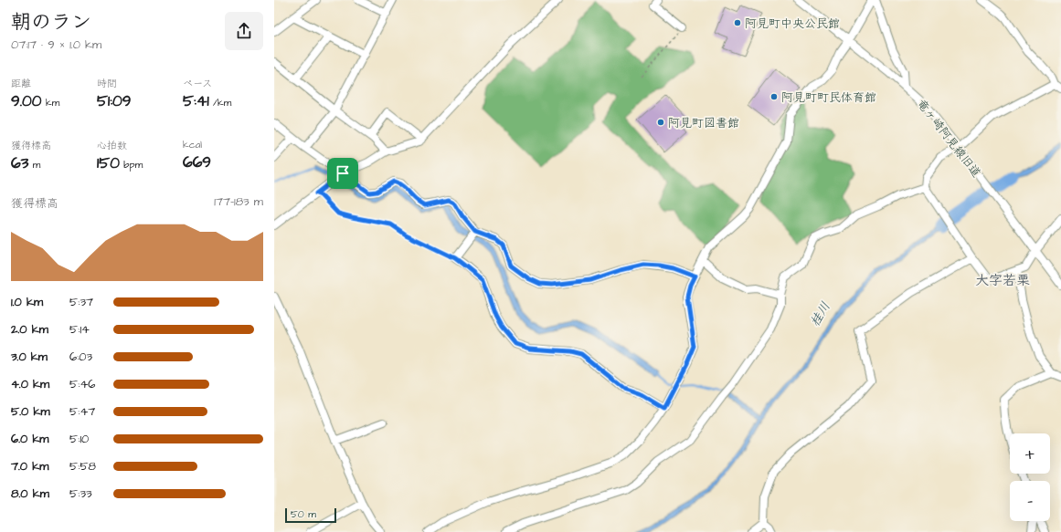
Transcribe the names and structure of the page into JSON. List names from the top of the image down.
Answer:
{
  "streets": {
    "street": ["竜ヶ崎阿見線旧道"]
  },
  "districts": ["大字若栗"],
  "water": ["桂川"],
  "places": ["阿見町中央公民館", "阿見町町民体育館", "阿見町図書館"],
  "scale_bar": "50 m",
  "page": {
    "heading": ["朝のラン", "07:17 · 9 × 1.0 km"],
    "stats": [
      ["距離", "9.00 km"],
      ["時間", "51:09"],
      ["ペース", "5:41 /km"],
      ["獲得標高", "63 m"],
      ["心拍数", "150 bpm"],
      ["kcal", "669"]
    ],
    "chart": ["獲得標高", "177–183 m"],
    "list": [
      {
        "name": "1.0 km",
        "note": "5:37"
      },
      {
        "name": "2.0 km",
        "note": "5:14"
      },
      {
        "name": "3.0 km",
        "note": "6:03"
      },
      {
        "name": "4.0 km",
        "note": "5:46"
      },
      {
        "name": "5.0 km",
        "note": "5:47"
      },
      {
        "name": "6.0 km",
        "note": "5:10"
      },
      {
        "name": "7.0 km",
        "note": "5:58"
      },
      {
        "name": "8.0 km",
        "note": "5:33"
      }
    ],
    "map_buttons": ["+", "−"],
    "scale": "50 m"
  }
}
